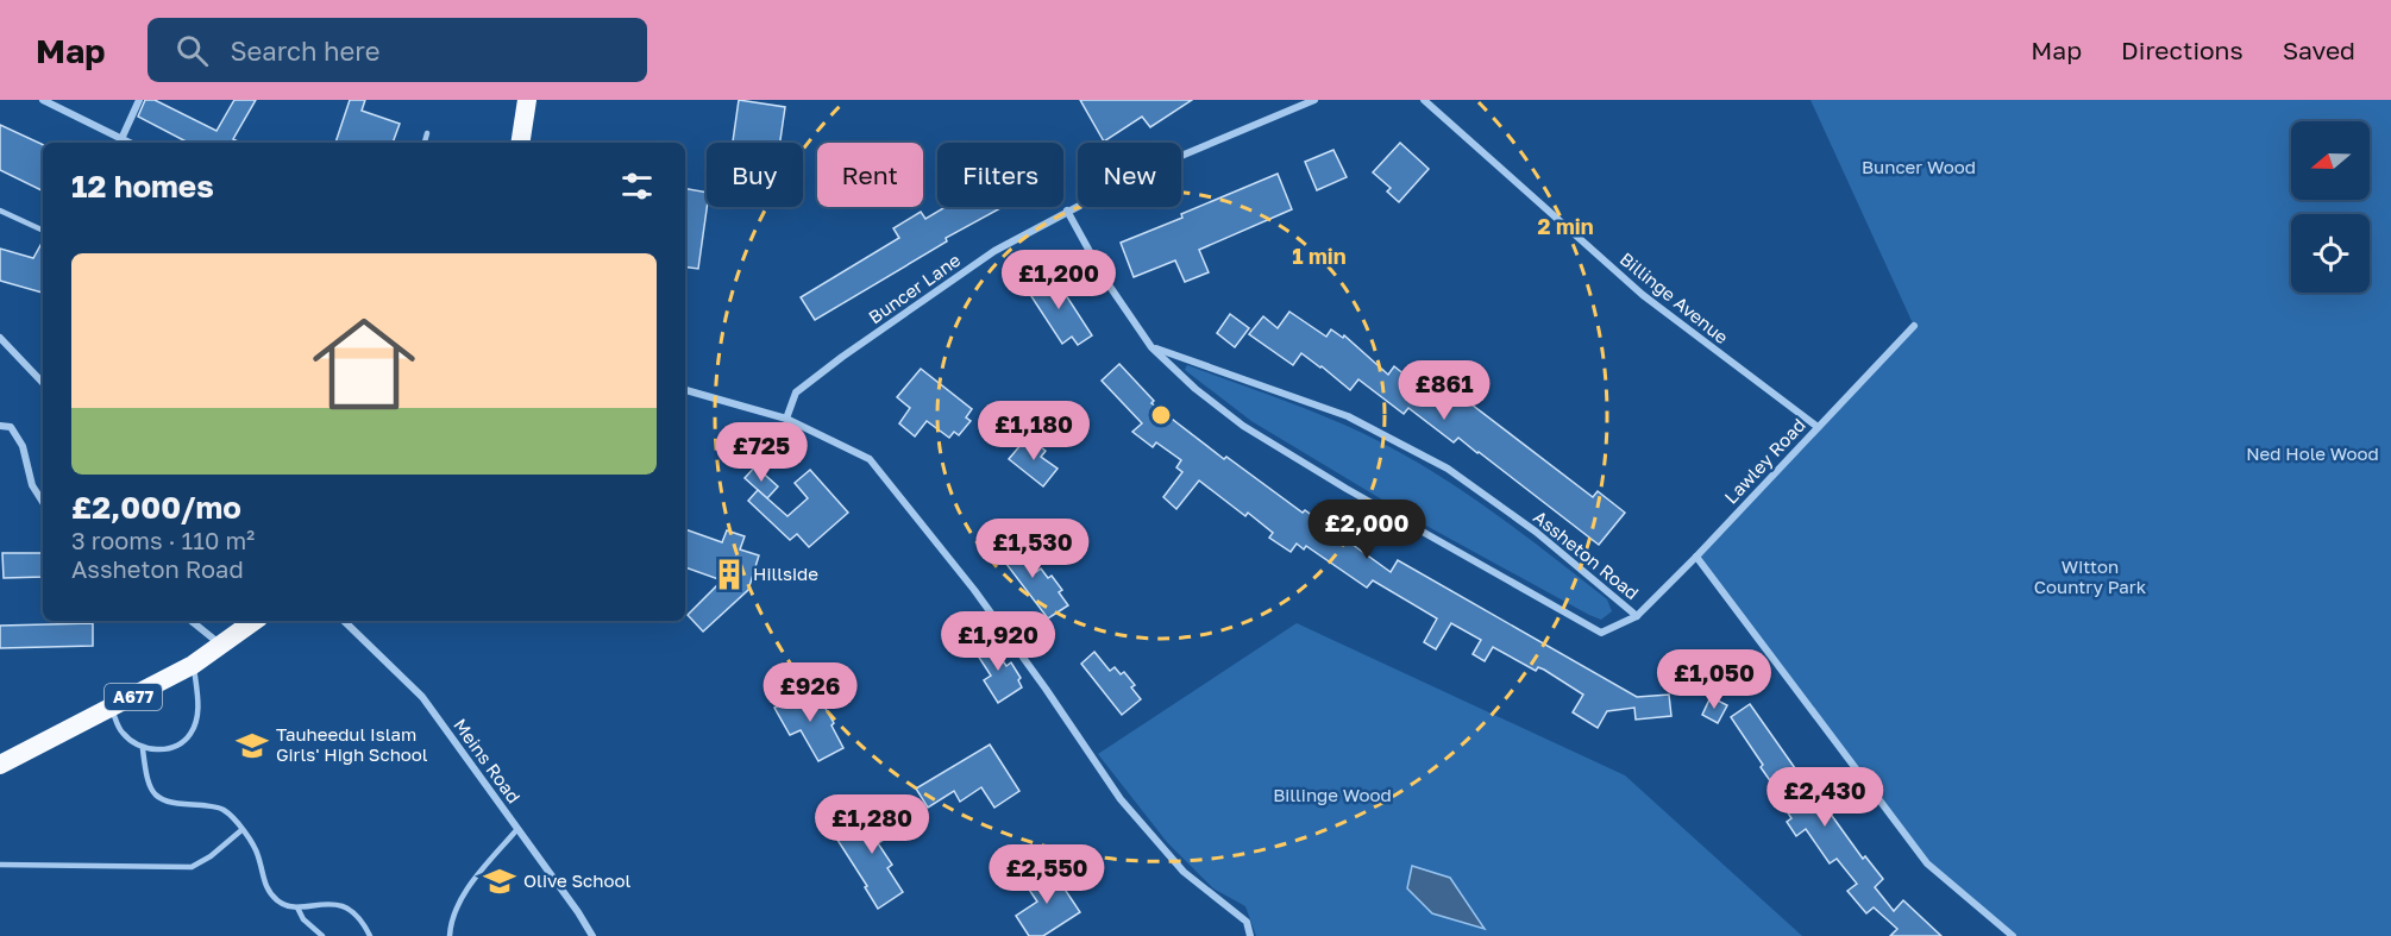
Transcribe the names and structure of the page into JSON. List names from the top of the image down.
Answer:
{
  "streets": {
    "highway": ["A677"],
    "street": [
      "Buncer Lane",
      "Billinge Avenue",
      "Lawley Road",
      "Assheton Road",
      "Meins Road"
    ]
  },
  "crossings": [
    ["Buncer Lane", "Assheton Road"],
    ["Billinge Avenue", "Lawley Road"],
    ["Lawley Road", "Assheton Road"]
  ],
  "parks": [
    "Buncer Wood",
    "Ned Hole Wood",
    "Witton Country Park",
    "Billinge Wood"
  ],
  "places": {
    "building": ["Hillside"],
    "school or university": ["Tauheedul Islam Girls' High School", "Olive School"]
  },
  "north": "left",
  "page": {
    "header": "Map",
    "search": "Search here",
    "nav": ["Map", "Directions", "Saved"],
    "chip": [
      "Buy",
      "Rent",
      "Filters",
      "New"
    ],
    "heading": "12 homes",
    "list": [
      {
        "name": "£2,000/mo",
        "note": "3 rooms · 110 m² · Assheton Road"
      }
    ],
    "price": [
      "£1,200",
      "£861",
      "£1,180",
      "£725",
      "£2,000",
      "£1,530",
      "£1,920",
      "£1,050",
      "£926",
      "£2,430",
      "£1,280",
      "£2,550"
    ]
  },
  "rings": ["2 min", "1 min"]
}
